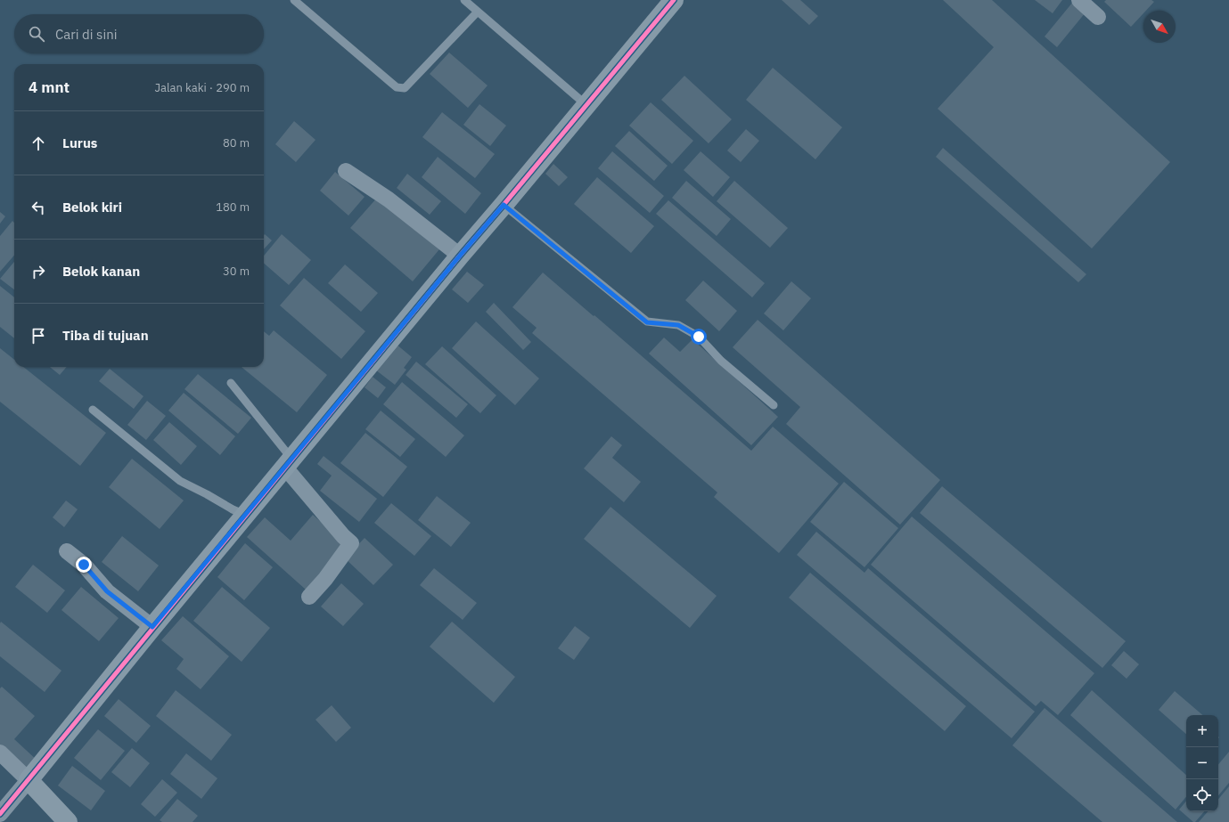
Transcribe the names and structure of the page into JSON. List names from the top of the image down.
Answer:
{
  "north": "bottom right",
  "page": {
    "search": "Cari di sini",
    "heading": ["4 mnt", "Jalan kaki · 290 m"],
    "list": [
      ["Lurus", "80 m"],
      ["Belok kiri", "180 m"],
      ["Belok kanan", "30 m"],
      "Tiba di tujuan"
    ],
    "map_buttons": ["+", "−"]
  }
}
